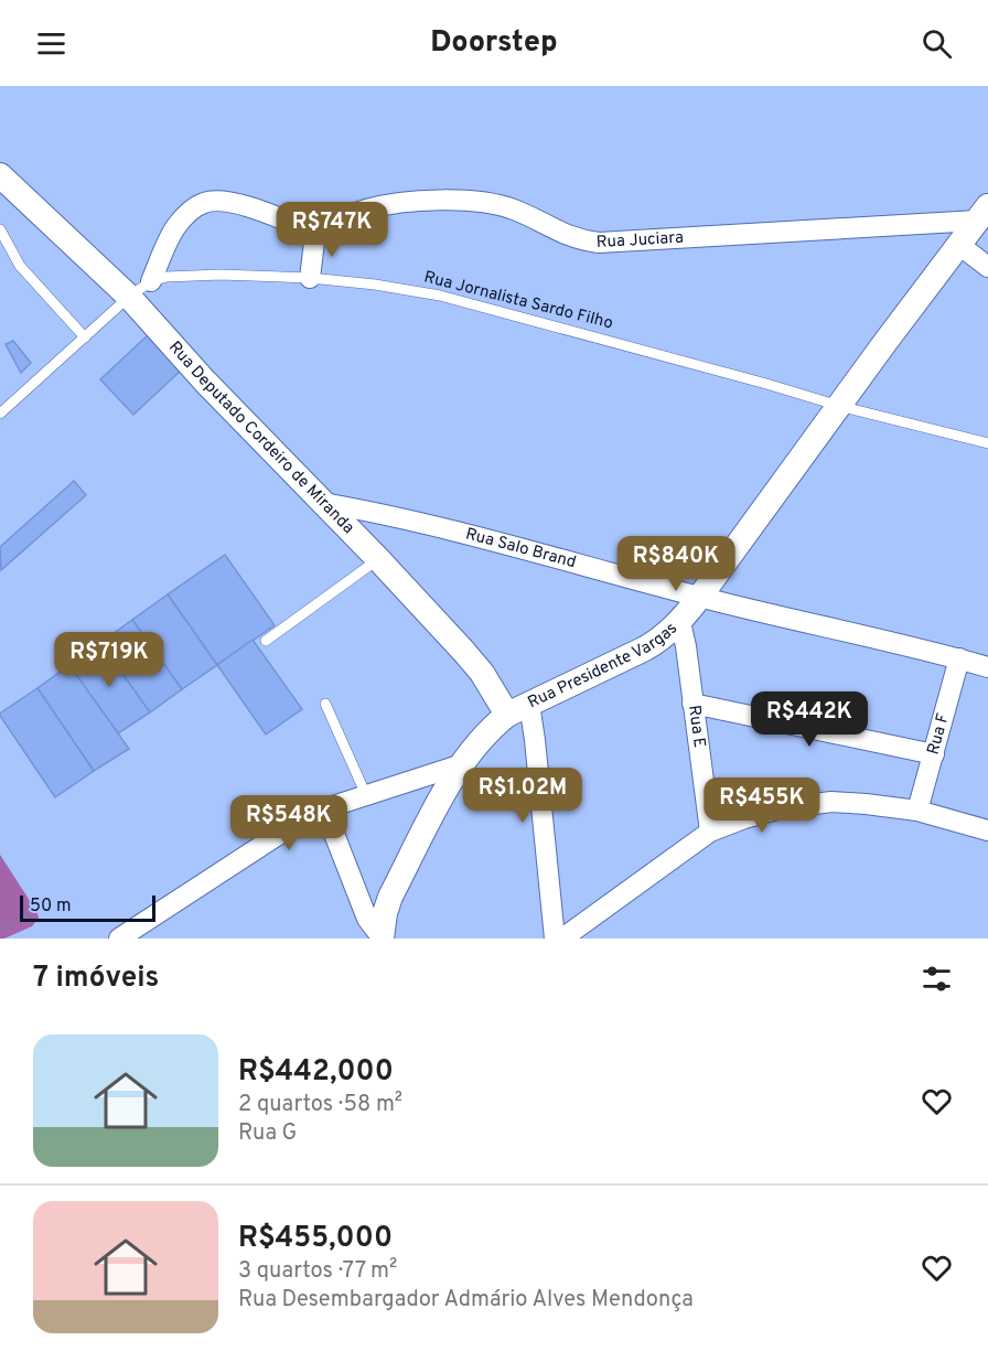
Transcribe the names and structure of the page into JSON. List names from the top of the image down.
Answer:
{
  "streets": {
    "street": [
      "Rua Juciara",
      "Rua Deputado Cordeiro de Miranda",
      "Rua Salo Brand",
      "Rua Presidente Vargas",
      "Rua E",
      "Rua F"
    ],
    "lane": ["Rua Jornalista Sardo Filho"]
  },
  "crossings": [
    ["Rua Juciara", "Rua Presidente Vargas"],
    ["Rua Jornalista Sardo Filho", "Rua Deputado Cordeiro de Miranda"],
    ["Rua Jornalista Sardo Filho", "Rua Presidente Vargas"],
    ["Rua Deputado Cordeiro de Miranda", "Rua Salo Brand"],
    ["Rua Deputado Cordeiro de Miranda", "Rua Presidente Vargas"],
    ["Rua Salo Brand", "Rua Presidente Vargas"],
    ["Rua Salo Brand", "Rua F"],
    ["Rua Presidente Vargas", "Rua E"]
  ],
  "scale_bar": "50 m",
  "page": {
    "header": "Doorstep",
    "price": [
      "R$747K",
      "R$840K",
      "R$719K",
      "R$442K",
      "R$1.02M",
      "R$455K",
      "R$548K"
    ],
    "scale": "50 m",
    "heading": "7 imóveis",
    "list": [
      {
        "name": "R$442,000",
        "note": "2 quartos · 58 m² · Rua G"
      },
      {
        "name": "R$455,000",
        "note": "3 quartos · 77 m² · Rua Desembargador Admário Alves Mendonça"
      }
    ]
  }
}
